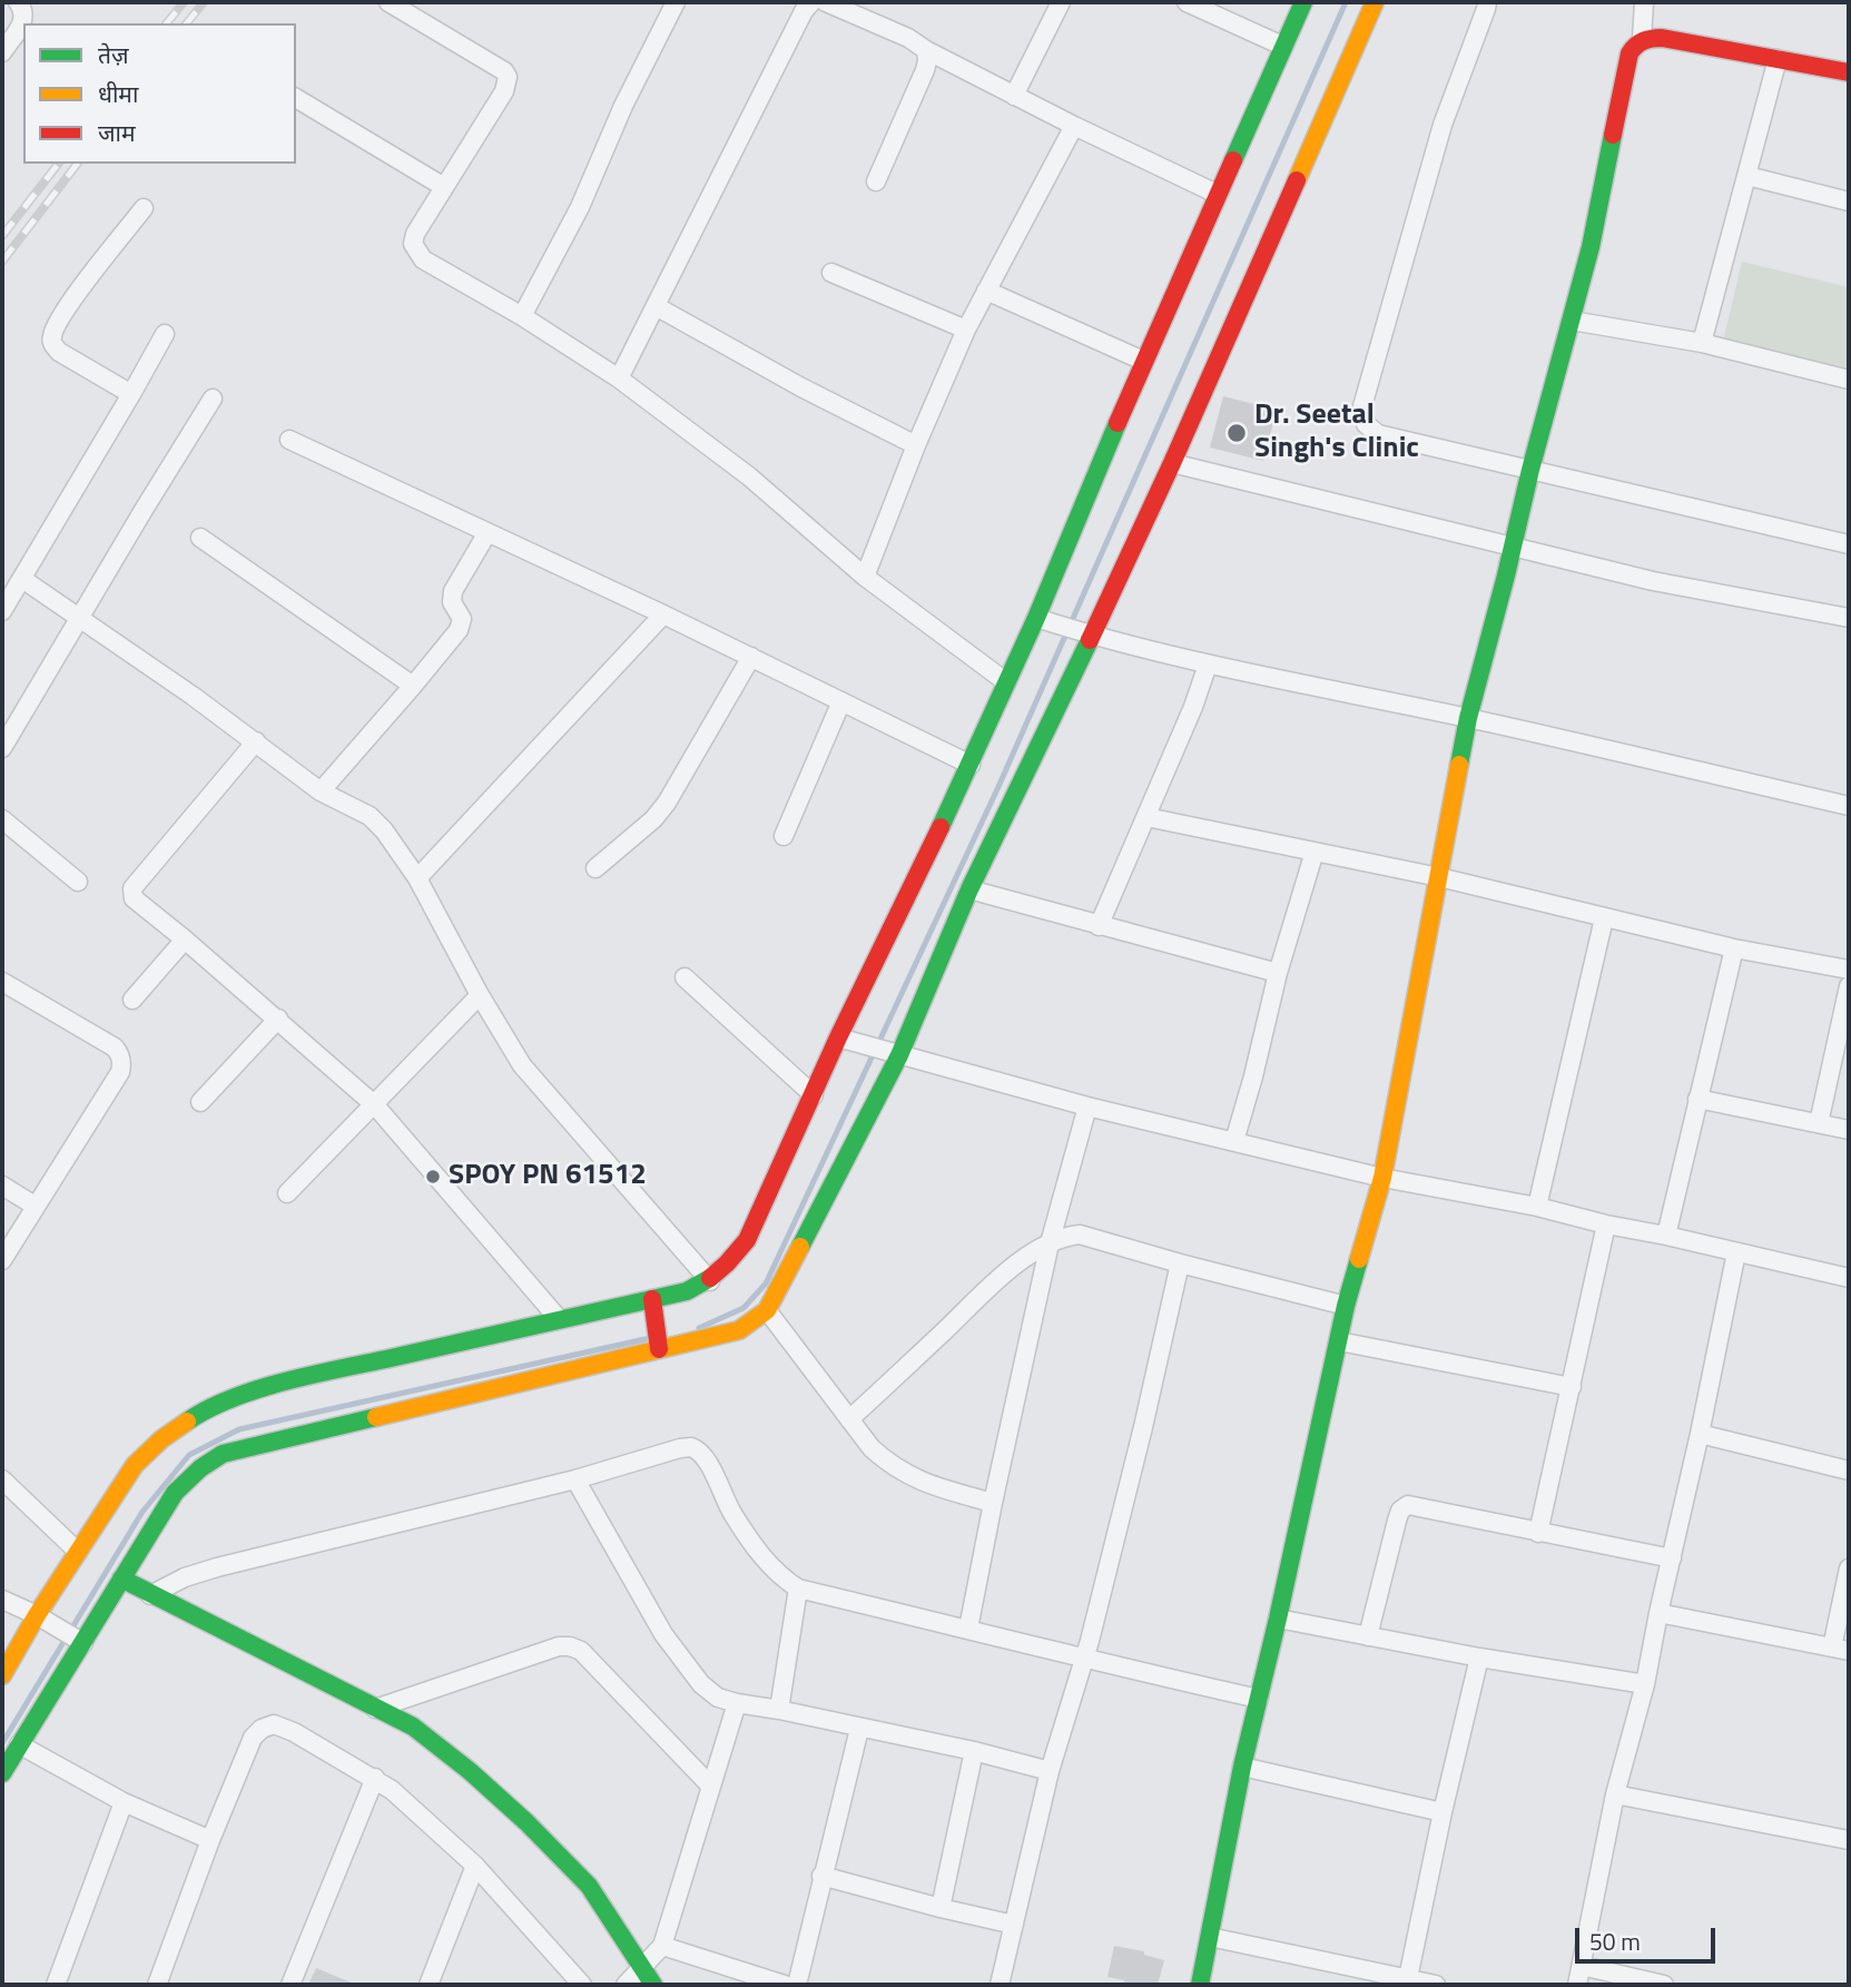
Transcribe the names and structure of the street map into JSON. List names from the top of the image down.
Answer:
{
  "places": ["Dr. Seetal Singh's Clinic", "SPOY PN 61512"],
  "legend": ["तेज़", "धीमा", "जाम"],
  "scale_bar": "50 m"
}
